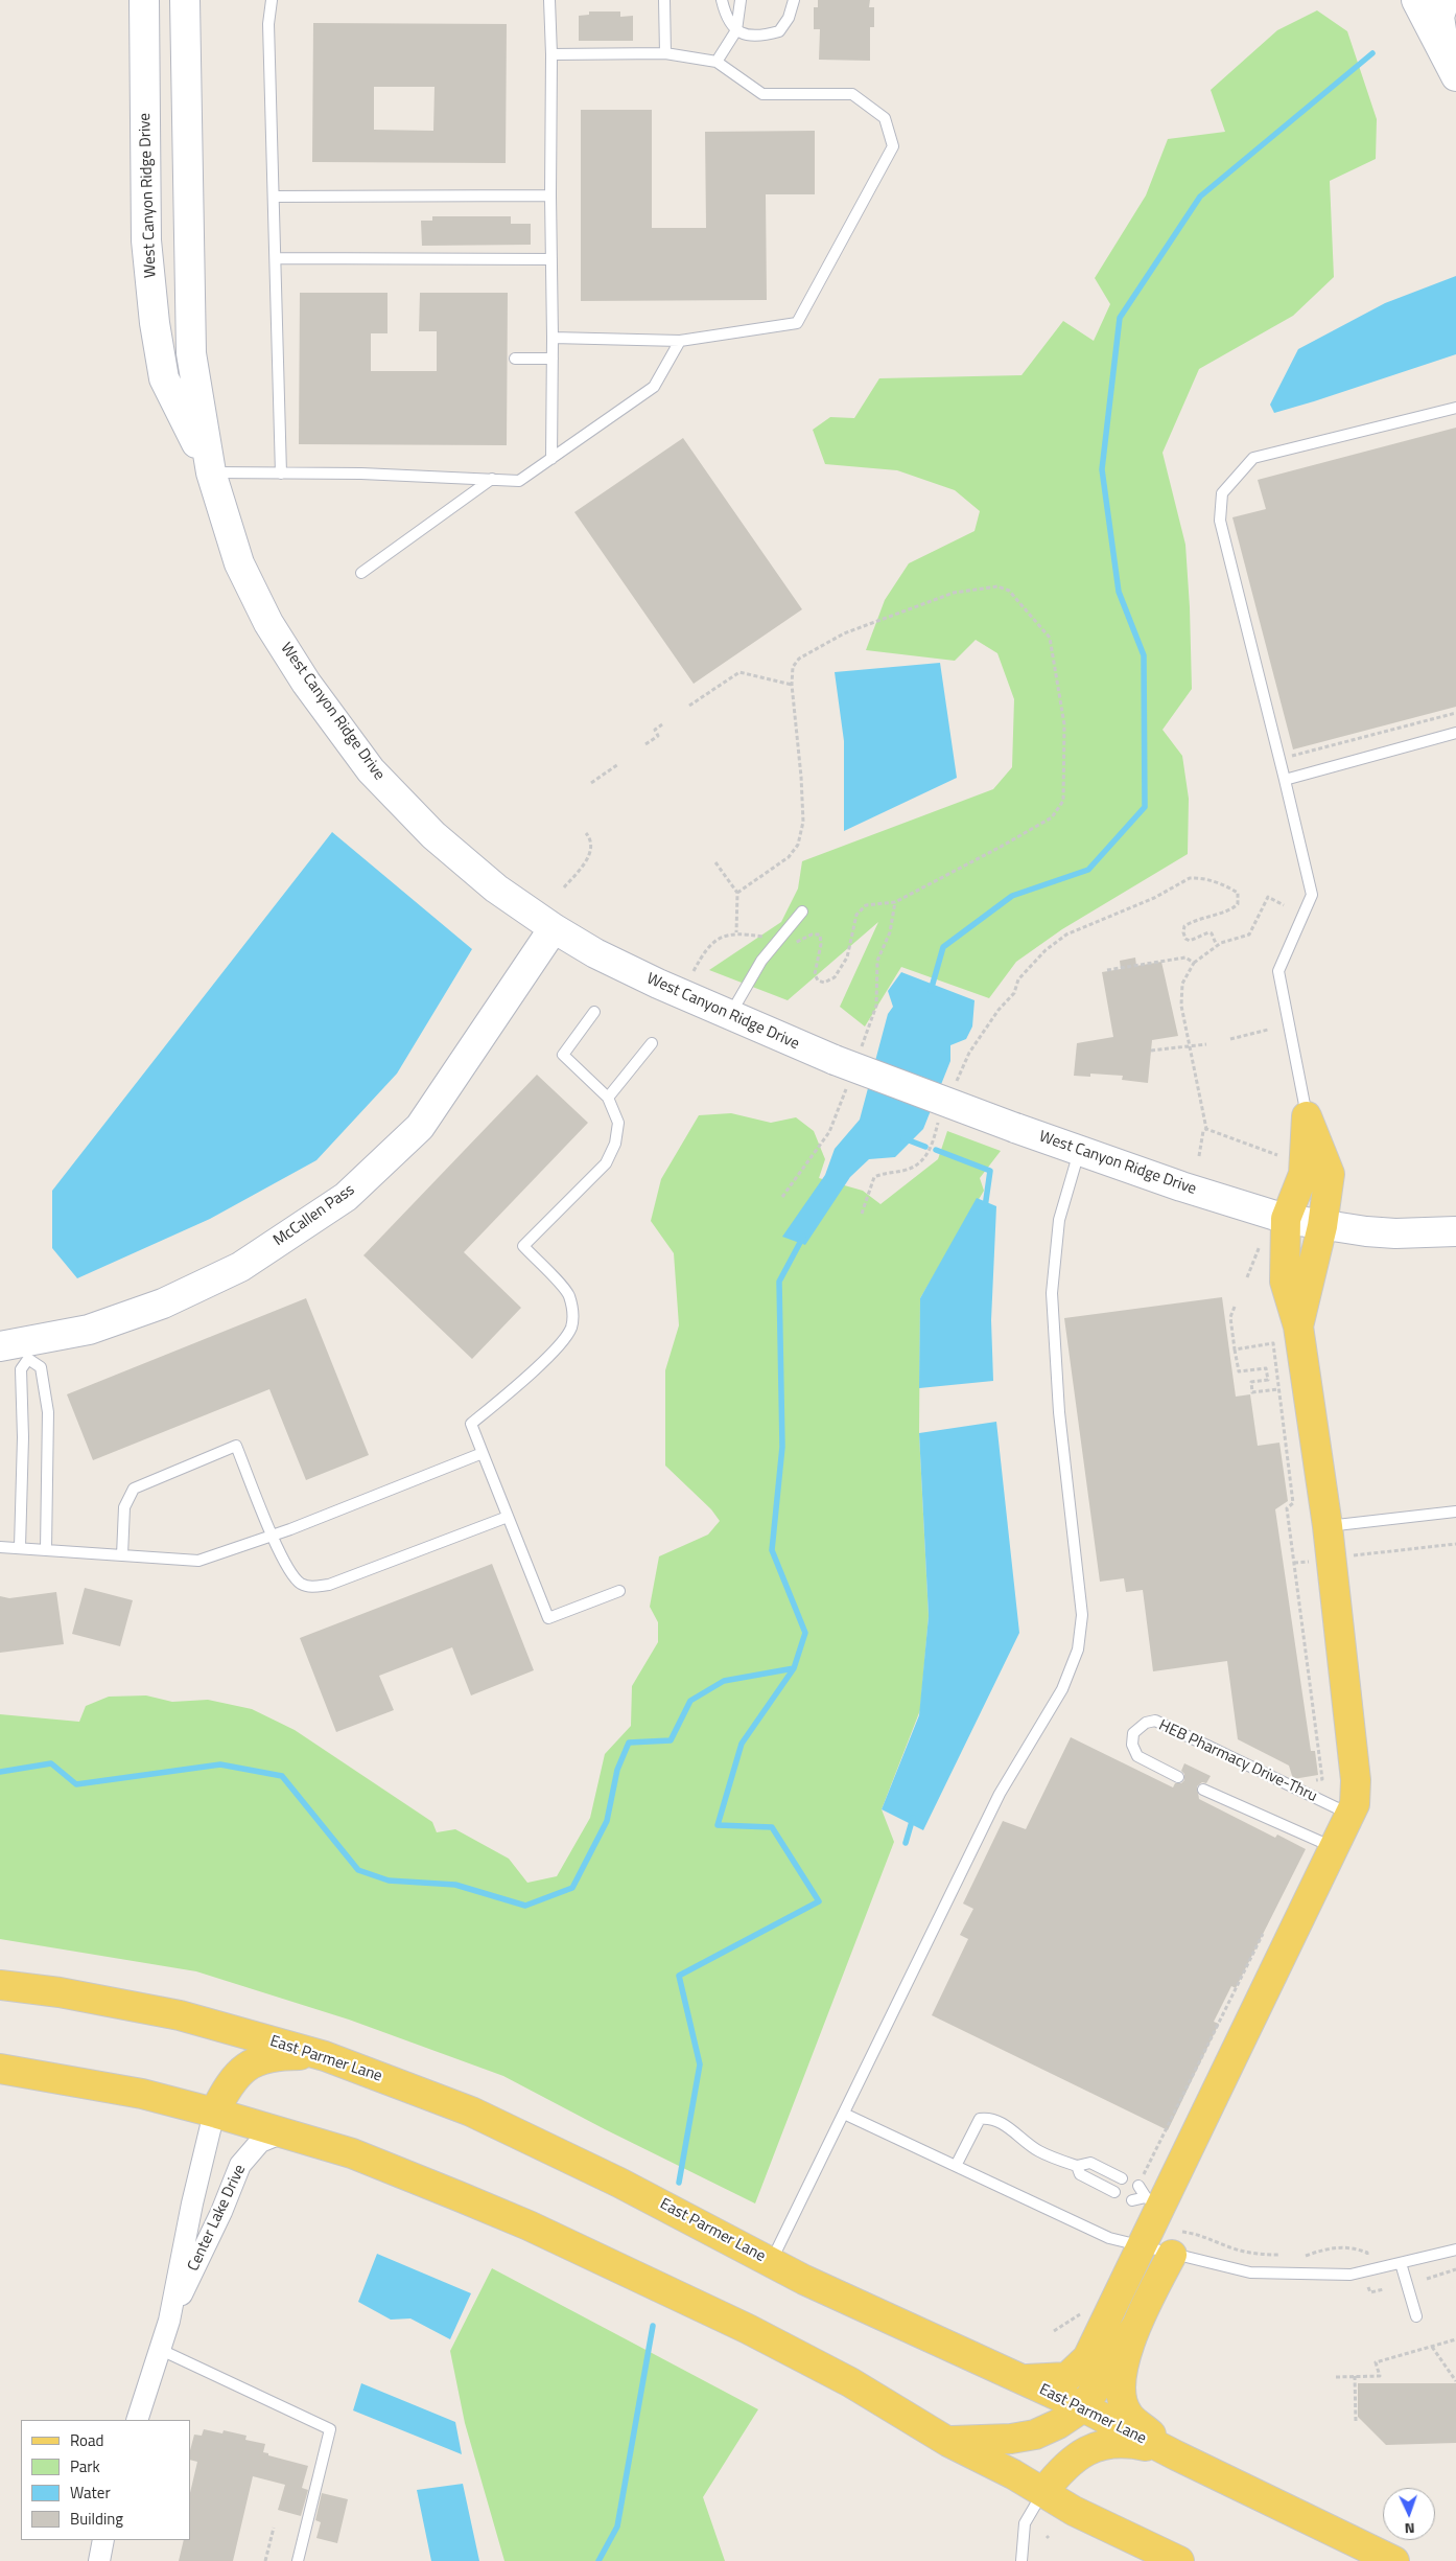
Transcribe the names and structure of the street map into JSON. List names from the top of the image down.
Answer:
{
  "streets": {
    "main road": ["East Parmer Lane"],
    "street": ["West Canyon Ridge Drive", "McCallen Pass", "Center Lake Drive"],
    "lane": ["HEB Pharmacy Drive-Thru"]
  },
  "crossings": [
    ["West Canyon Ridge Drive", "McCallen Pass"]
  ],
  "legend": [
    "Road",
    "Park",
    "Water",
    "Building"
  ],
  "north": "bottom"
}
